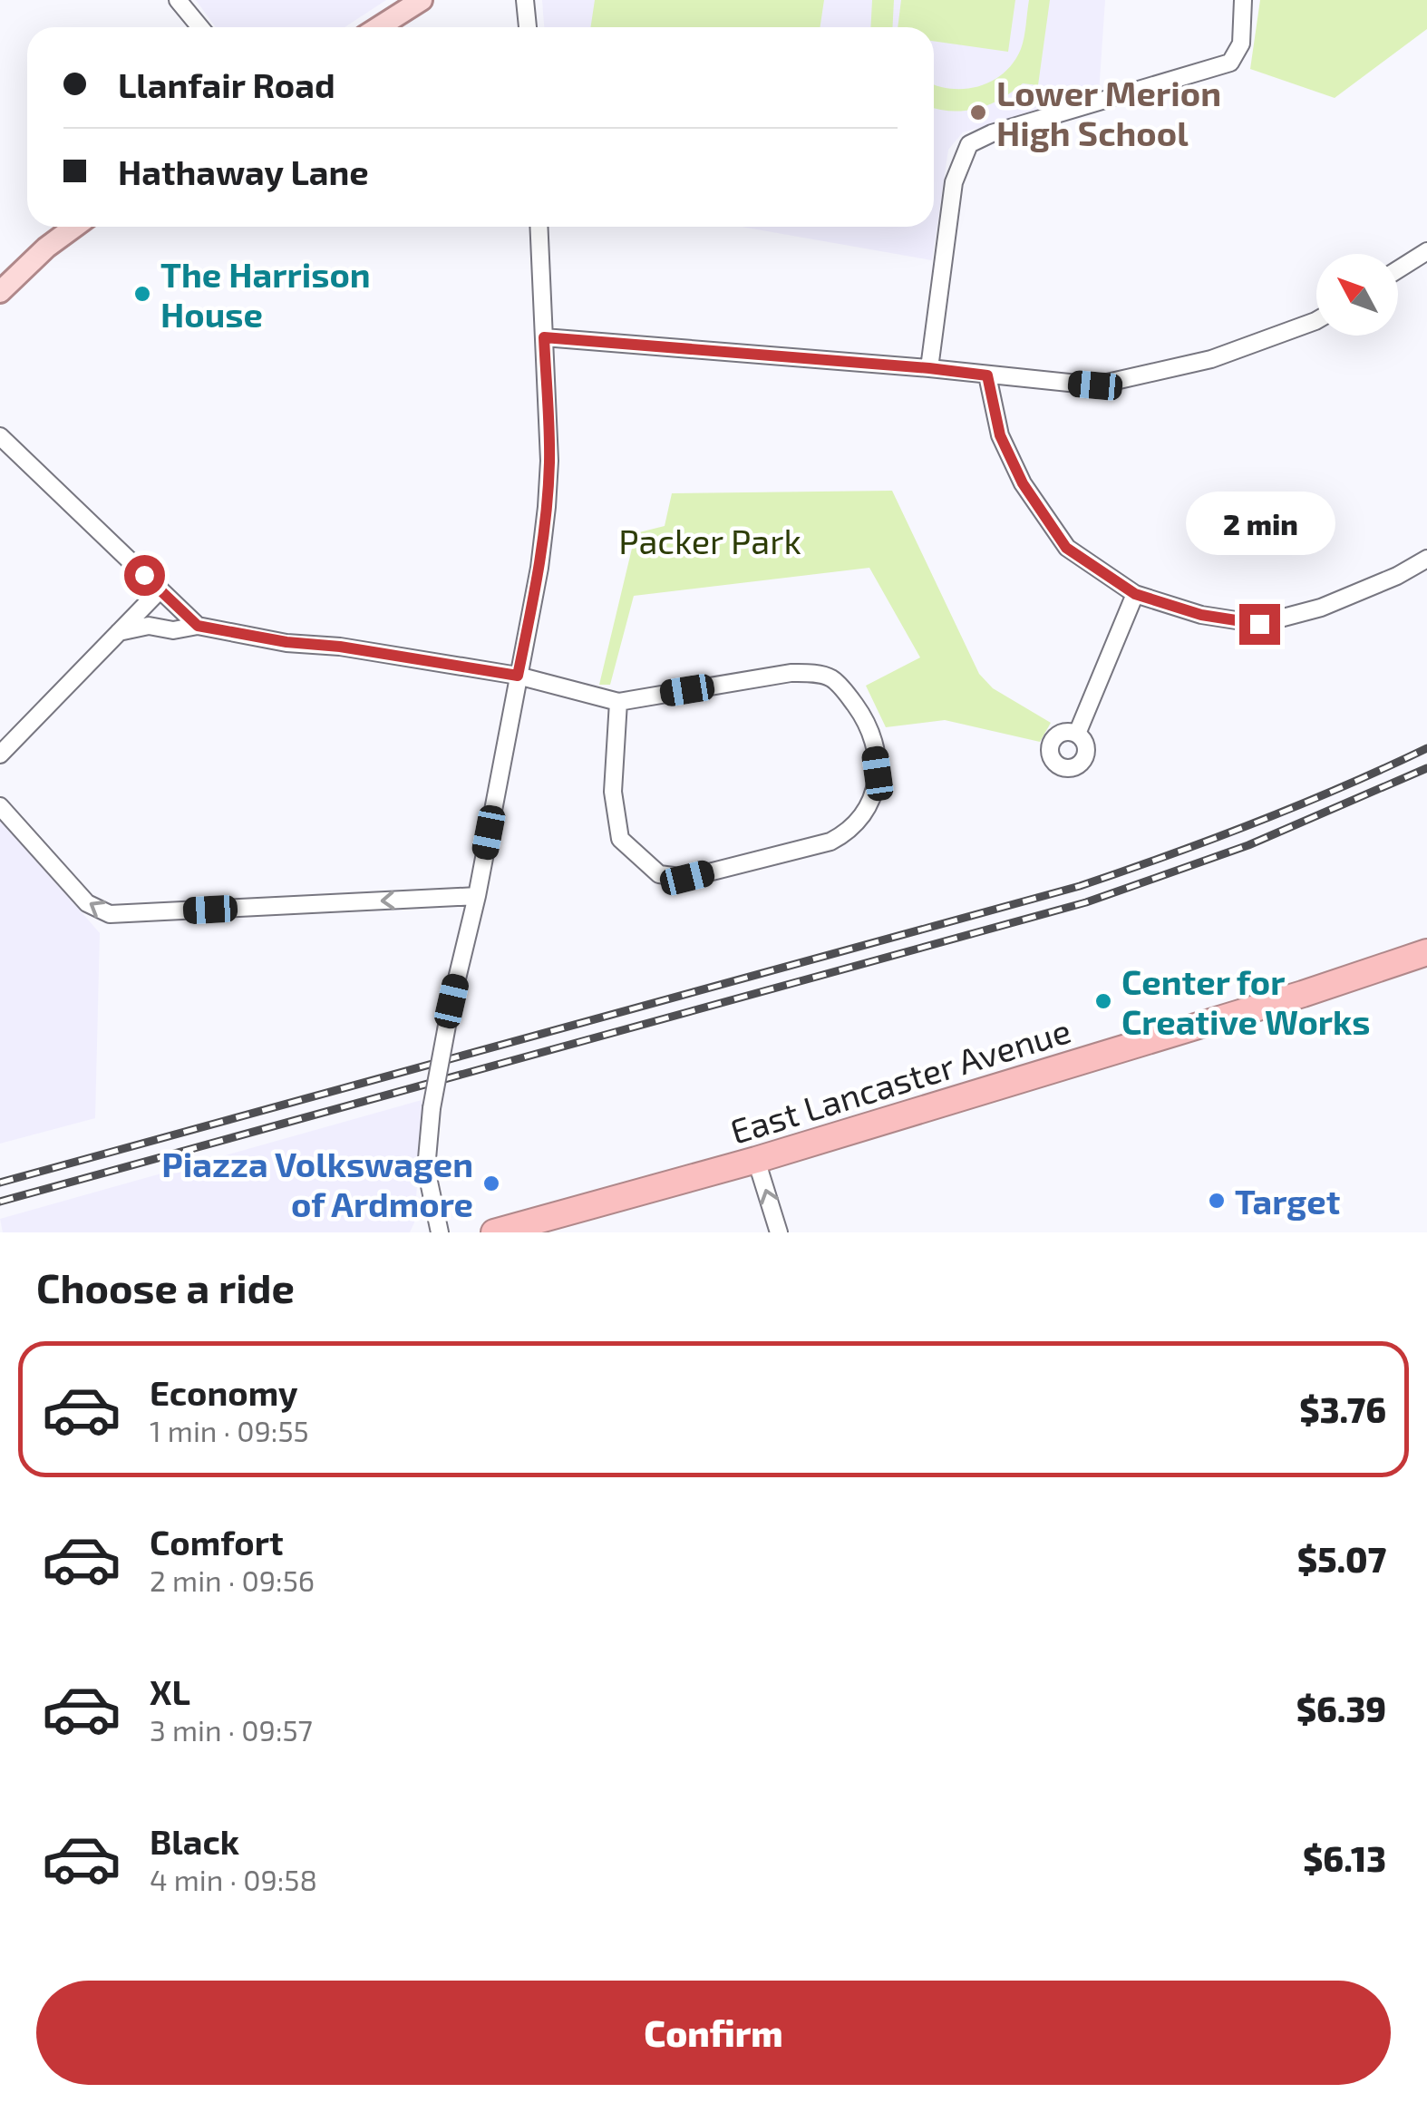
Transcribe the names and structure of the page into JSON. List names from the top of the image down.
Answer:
{
  "streets": {
    "highway": ["East Lancaster Avenue"]
  },
  "parks": ["Packer Park"],
  "places": [
    "Lower Merion High School",
    "The Harrison House",
    "Center for Creative Works",
    "Piazza Volkswagen of Ardmore",
    "Target"
  ],
  "north": "top left",
  "page": {
    "banner": ["Llanfair Road", "Hathaway Lane"],
    "bubble": "2 min",
    "heading": "Choose a ride",
    "list": [
      {
        "name": "Economy",
        "note": "1 min · 09:55",
        "value": "$3.76"
      },
      {
        "name": "Comfort",
        "note": "2 min · 09:56",
        "value": "$5.07"
      },
      {
        "name": "XL",
        "note": "3 min · 09:57",
        "value": "$6.39"
      },
      {
        "name": "Black",
        "note": "4 min · 09:58",
        "value": "$6.13"
      }
    ],
    "buttons": "Confirm"
  }
}
